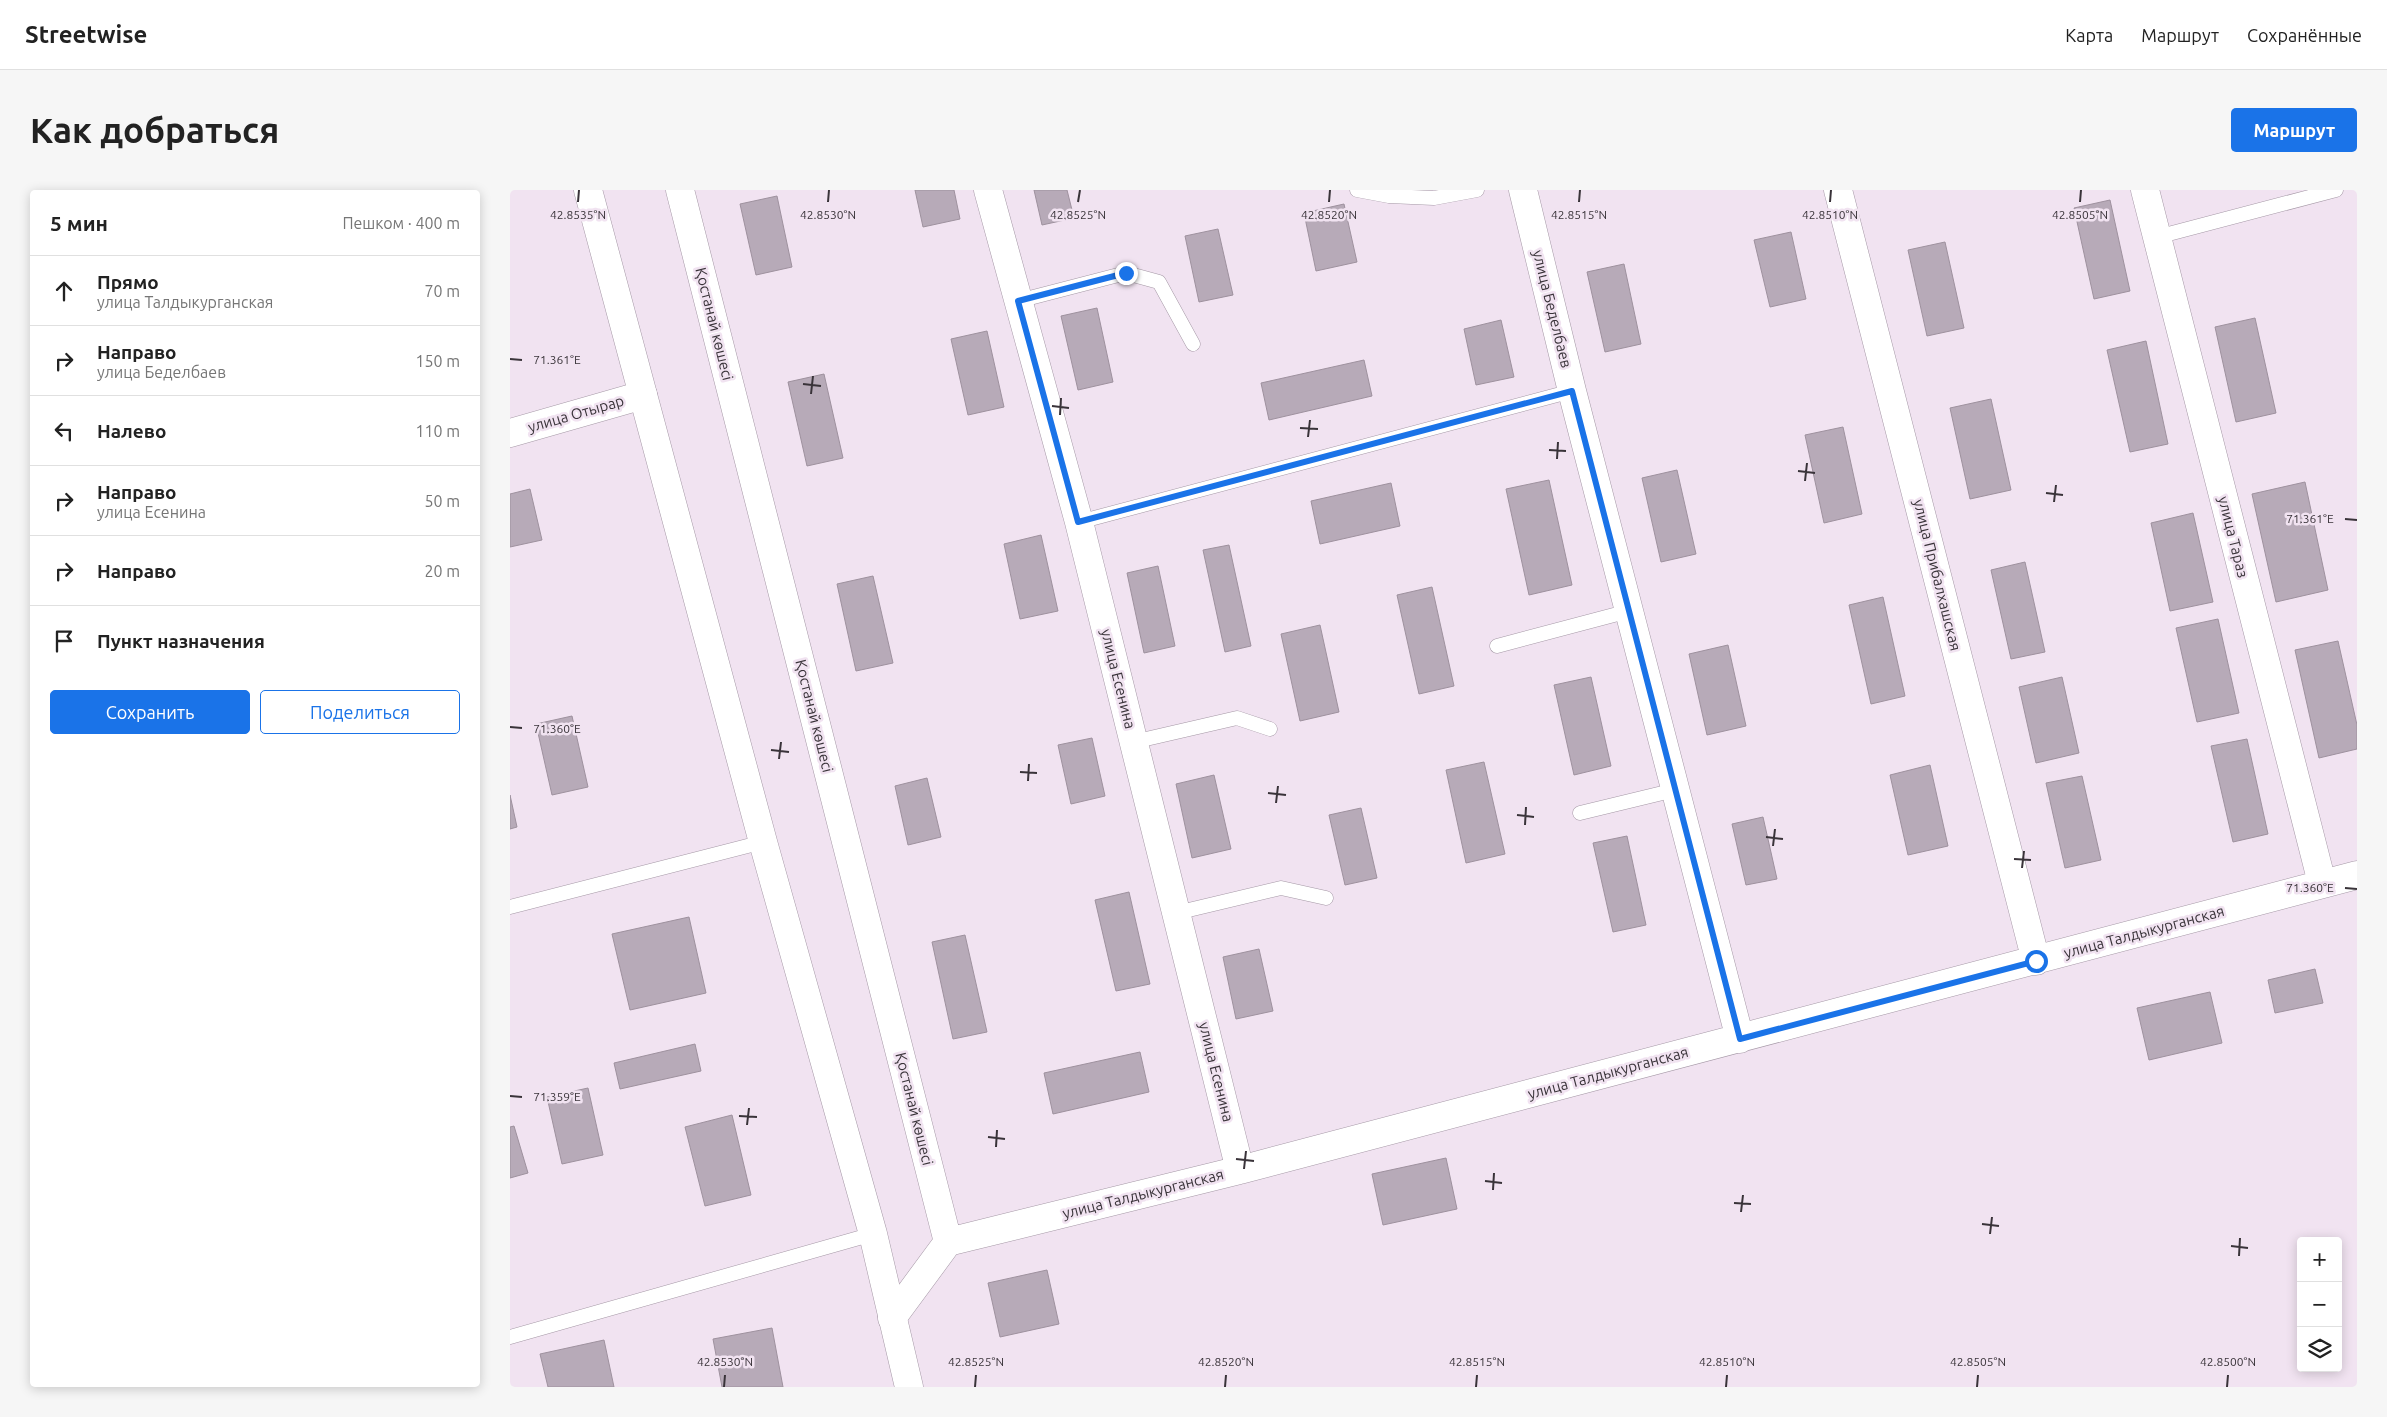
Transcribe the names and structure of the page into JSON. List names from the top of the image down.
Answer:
{
  "streets": {
    "street": [
      "улица Беделбаев",
      "Қостанай көшесі",
      "улица Отырар",
      "улица Тараз",
      "улица Прибалхашская",
      "улица Есенина",
      "улица Талдыкурганская"
    ]
  },
  "crossings": [
    ["улица Беделбаев", "улица Талдыкурганская"],
    ["Қостанай көшесі", "улица Талдыкурганская"],
    ["улица Тараз", "улица Талдыкурганская"],
    ["улица Прибалхашская", "улица Талдыкурганская"],
    ["улица Есенина", "улица Талдыкурганская"]
  ],
  "page": {
    "header": "Streetwise",
    "nav": ["Карта", "Маршрут", "Сохранённые"],
    "buttons": [
      "Маршрут",
      ["Сохранить", "Поделиться"]
    ],
    "title": "Как добраться",
    "heading": ["5 мин", "Пешком · 400 m"],
    "list": [
      ["Прямо", "улица Талдыкурганская", "70 m"],
      ["Направо", "улица Беделбаев", "150 m"],
      ["Налево", "110 m"],
      ["Направо", "улица Есенина", "50 m"],
      ["Направо", "20 m"],
      "Пункт назначения"
    ],
    "map_buttons": ["+", "−"]
  },
  "coordinates": [
    "42.8530°N",
    "42.8525°N",
    "42.8520°N",
    "42.8515°N",
    "42.8510°N",
    "42.8505°N",
    "42.8535°N",
    "71.361°E",
    "71.360°E",
    "71.359°E",
    "42.8500°N"
  ]
}
